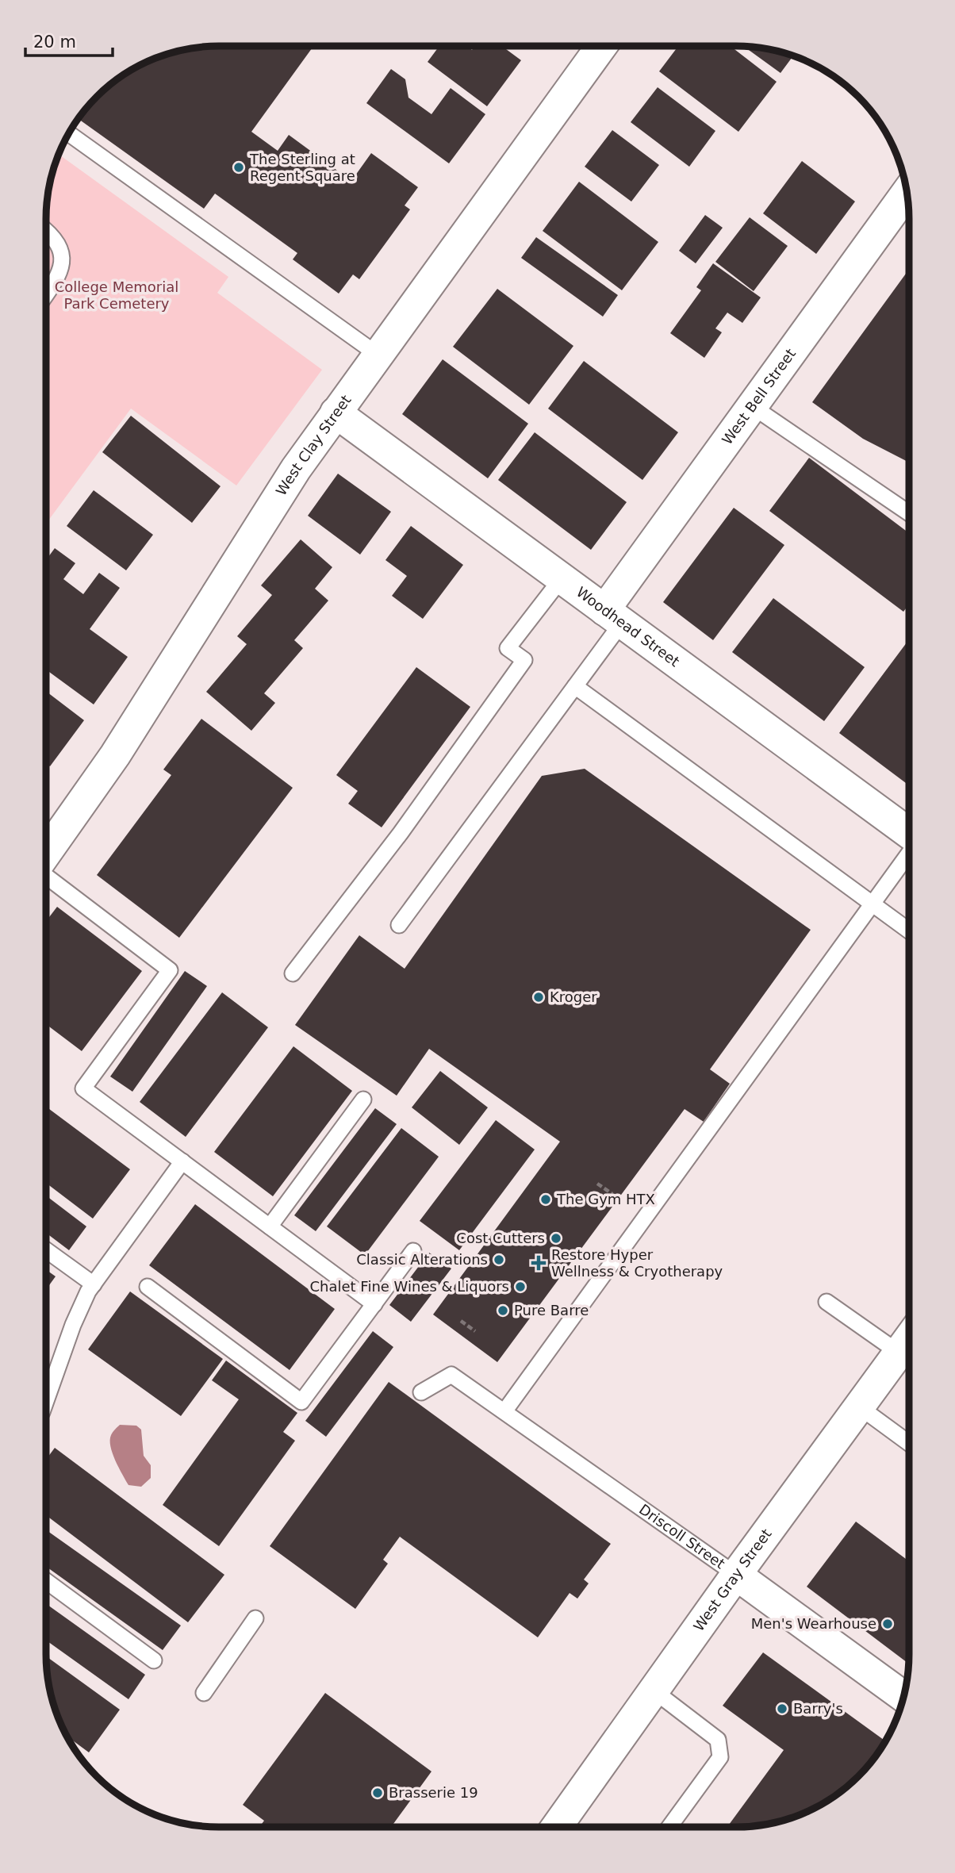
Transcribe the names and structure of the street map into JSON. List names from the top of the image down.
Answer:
{
  "streets": {
    "street": [
      "West Bell Street",
      "West Clay Street",
      "Woodhead Street",
      "Driscoll Street",
      "West Gray Street"
    ]
  },
  "crossings": [
    ["West Bell Street", "Woodhead Street"],
    ["West Clay Street", "Woodhead Street"],
    ["Driscoll Street", "West Gray Street"]
  ],
  "parks": ["College Memorial Park Cemetery"],
  "places": {
    "other": [
      "The Sterling at Regent Square",
      "Kroger",
      "The Gym HTX",
      "Cost Cutters",
      "Classic Alterations",
      "Chalet Fine Wines & Liquors",
      "Pure Barre",
      "Men's Wearhouse",
      "Barry's",
      "Brasserie 19"
    ],
    "health": ["Restore Hyper Wellness & Cryotherapy"]
  },
  "scale_bar": "20 m"
}
